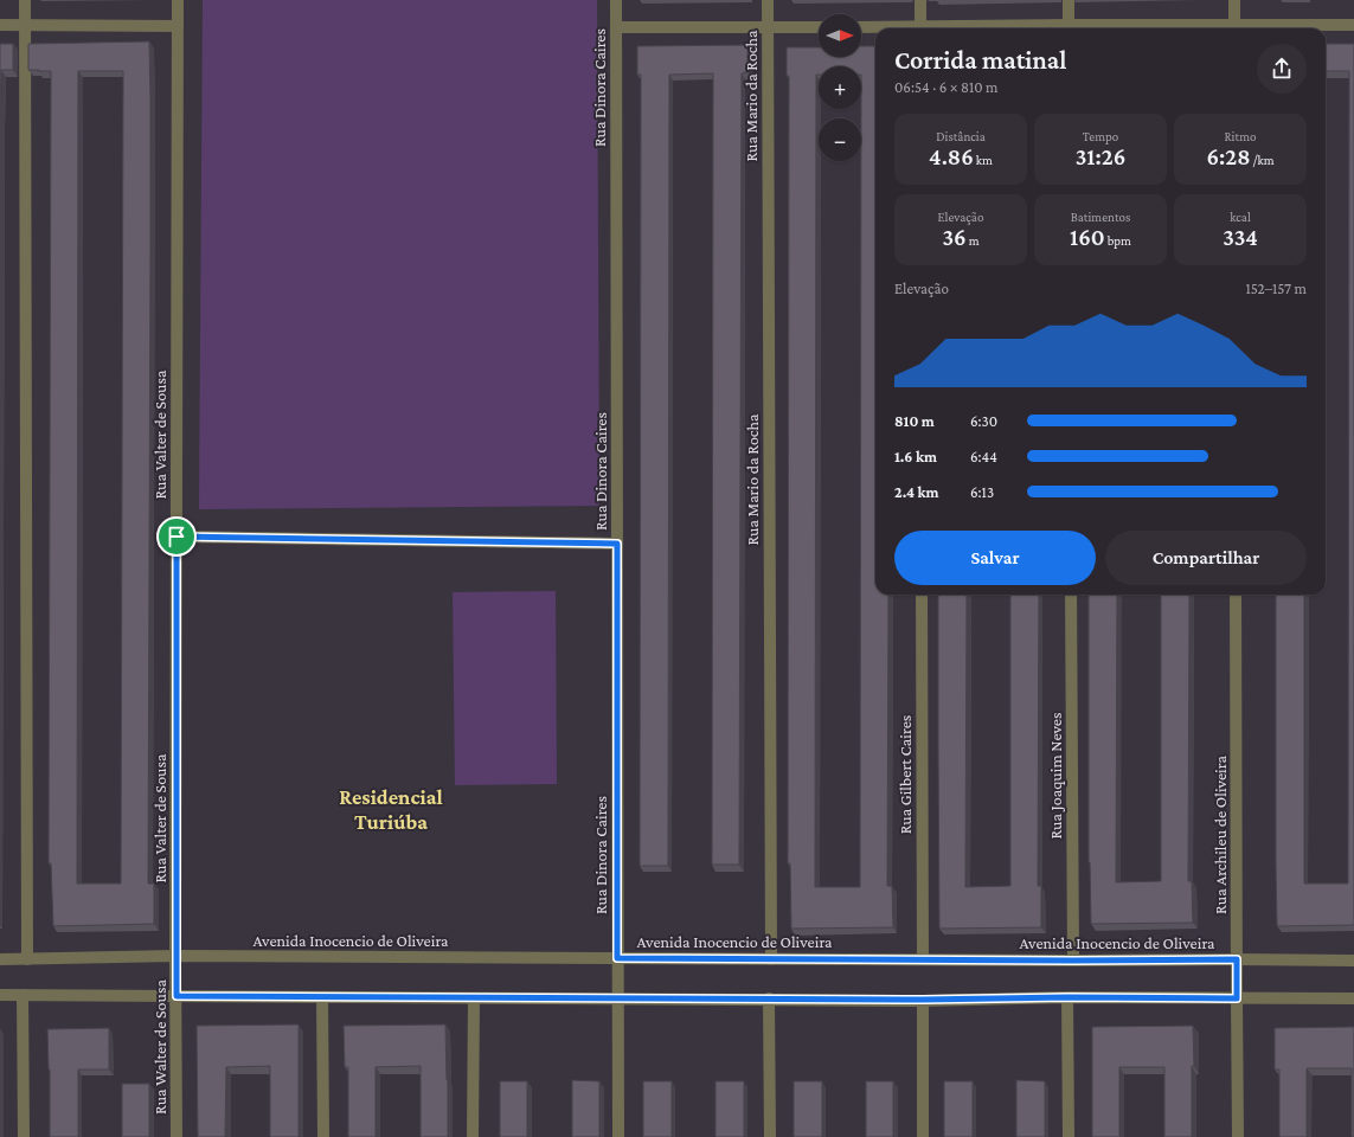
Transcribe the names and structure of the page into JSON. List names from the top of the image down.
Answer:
{
  "streets": {
    "street": [
      "Rua Dinora Caires",
      "Rua Mario da Rocha",
      "Rua Valter de Sousa",
      "Rua Gilbert Caires",
      "Rua Joaquim Neves",
      "Rua Archileu de Oliveira",
      "Avenida Inocencio de Oliveira",
      "Rua Walter de Sousa"
    ]
  },
  "crossings": [
    ["Rua Dinora Caires", "Avenida Inocencio de Oliveira"],
    ["Rua Mario da Rocha", "Avenida Inocencio de Oliveira"],
    ["Rua Valter de Sousa", "Avenida Inocencio de Oliveira"],
    ["Rua Valter de Sousa", "Rua Walter de Sousa"],
    ["Rua Gilbert Caires", "Avenida Inocencio de Oliveira"],
    ["Rua Joaquim Neves", "Avenida Inocencio de Oliveira"],
    ["Rua Archileu de Oliveira", "Avenida Inocencio de Oliveira"],
    ["Avenida Inocencio de Oliveira", "Rua Walter de Sousa"]
  ],
  "districts": ["Residencial Turiúba"],
  "north": "right",
  "page": {
    "map_buttons": ["+", "−"],
    "heading": ["Corrida matinal", "06:54 · 6 × 810 m"],
    "stats": [
      ["Distância", "4.86 km"],
      ["Tempo", "31:26"],
      ["Ritmo", "6:28 /km"],
      ["Elevação", "36 m"],
      ["Batimentos", "160 bpm"],
      ["kcal", "334"]
    ],
    "chart": ["Elevação", "152–157 m"],
    "list": [
      {
        "name": "810 m",
        "note": "6:30"
      },
      {
        "name": "1.6 km",
        "note": "6:44"
      },
      {
        "name": "2.4 km",
        "note": "6:13"
      }
    ],
    "buttons": ["Salvar", "Compartilhar"]
  }
}
